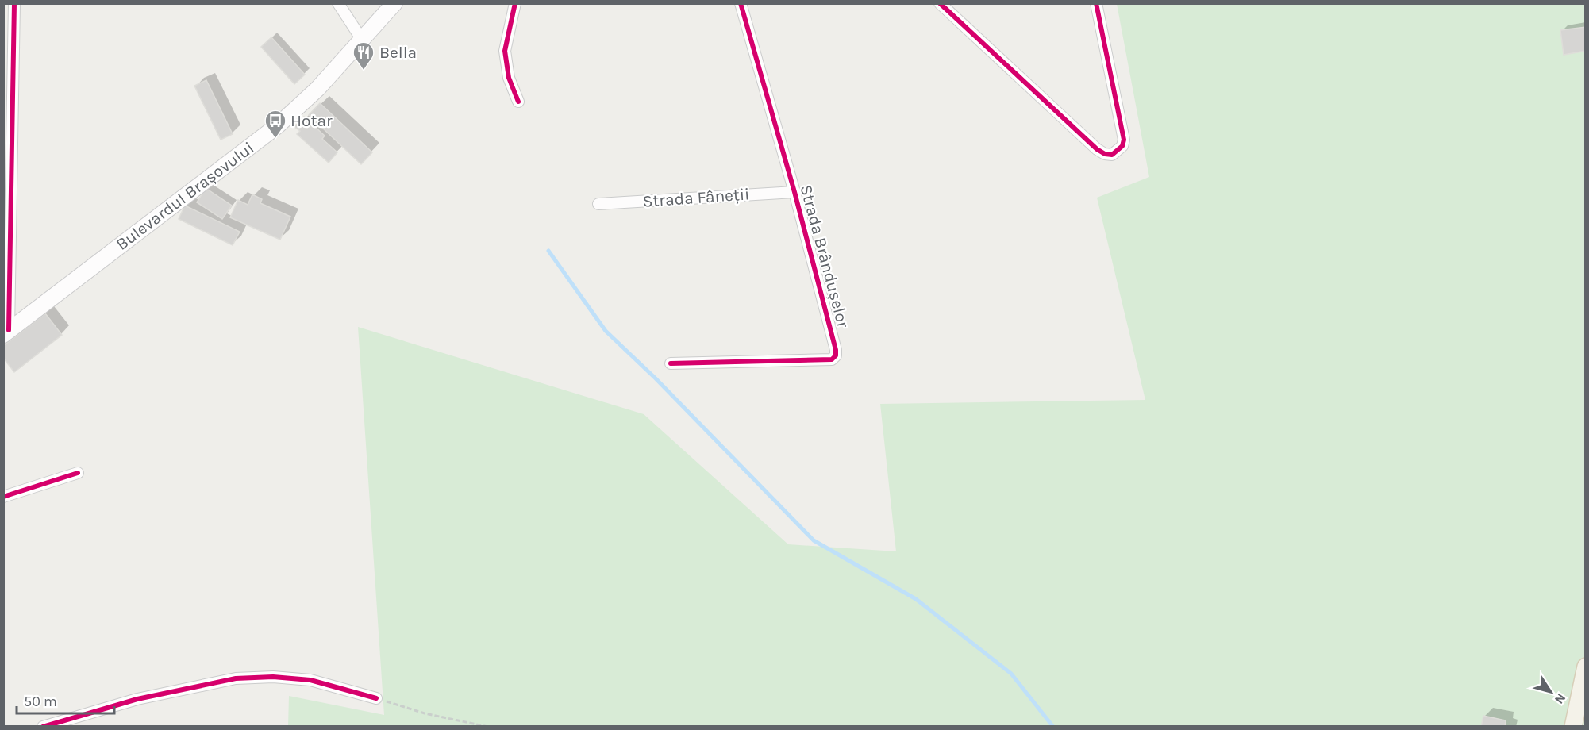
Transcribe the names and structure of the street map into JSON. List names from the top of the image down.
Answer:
{
  "streets": {
    "main road": ["Bulevardul Brașovului"],
    "street": ["Strada Fâneții", "Strada Brândușelor"]
  },
  "crossings": [
    ["Strada Fâneții", "Strada Brândușelor"]
  ],
  "places": {
    "restaurant": ["Bella"],
    "bus stop": ["Hotar"]
  },
  "scale_bar": "50 m",
  "north": "bottom right"
}
